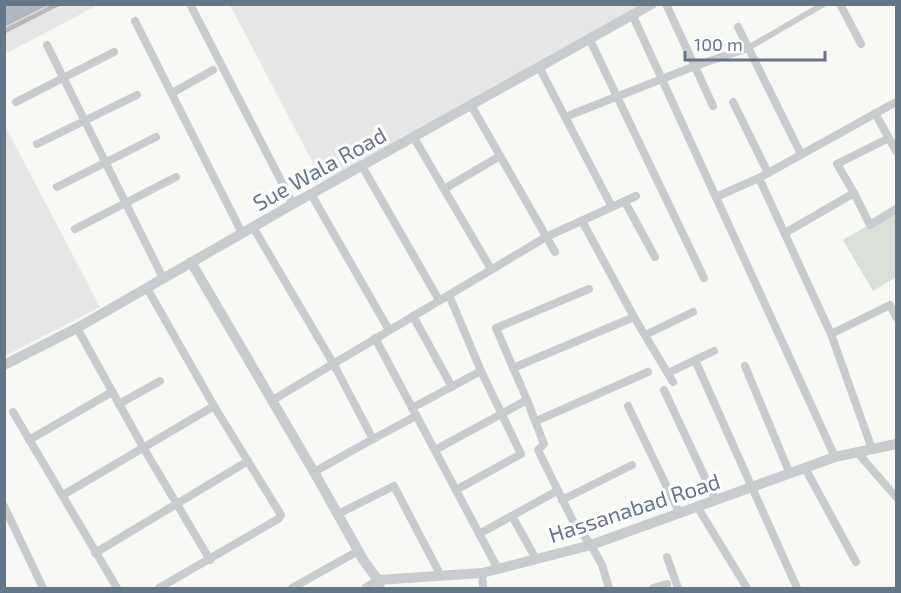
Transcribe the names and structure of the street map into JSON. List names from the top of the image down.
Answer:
{
  "streets": {
    "street": ["Sue Wala Road", "Hassanabad Road"]
  },
  "scale_bar": "100 m"
}
